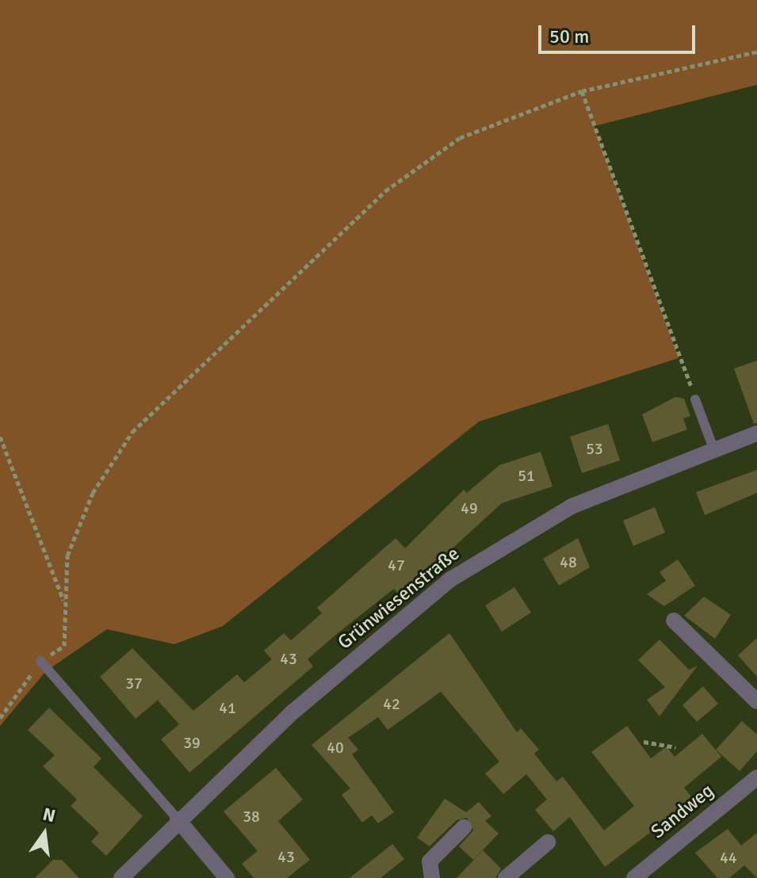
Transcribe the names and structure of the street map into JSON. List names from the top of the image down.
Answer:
{
  "streets": {
    "street": ["Grünwiesenstraße", "Sandweg"]
  },
  "house_numbers": [
    "53",
    "51",
    "49",
    "48",
    "47",
    "43",
    "37",
    "42",
    "41",
    "39",
    "40",
    "38",
    "43",
    "44"
  ],
  "scale_bar": "50 m",
  "north": "top"
}
